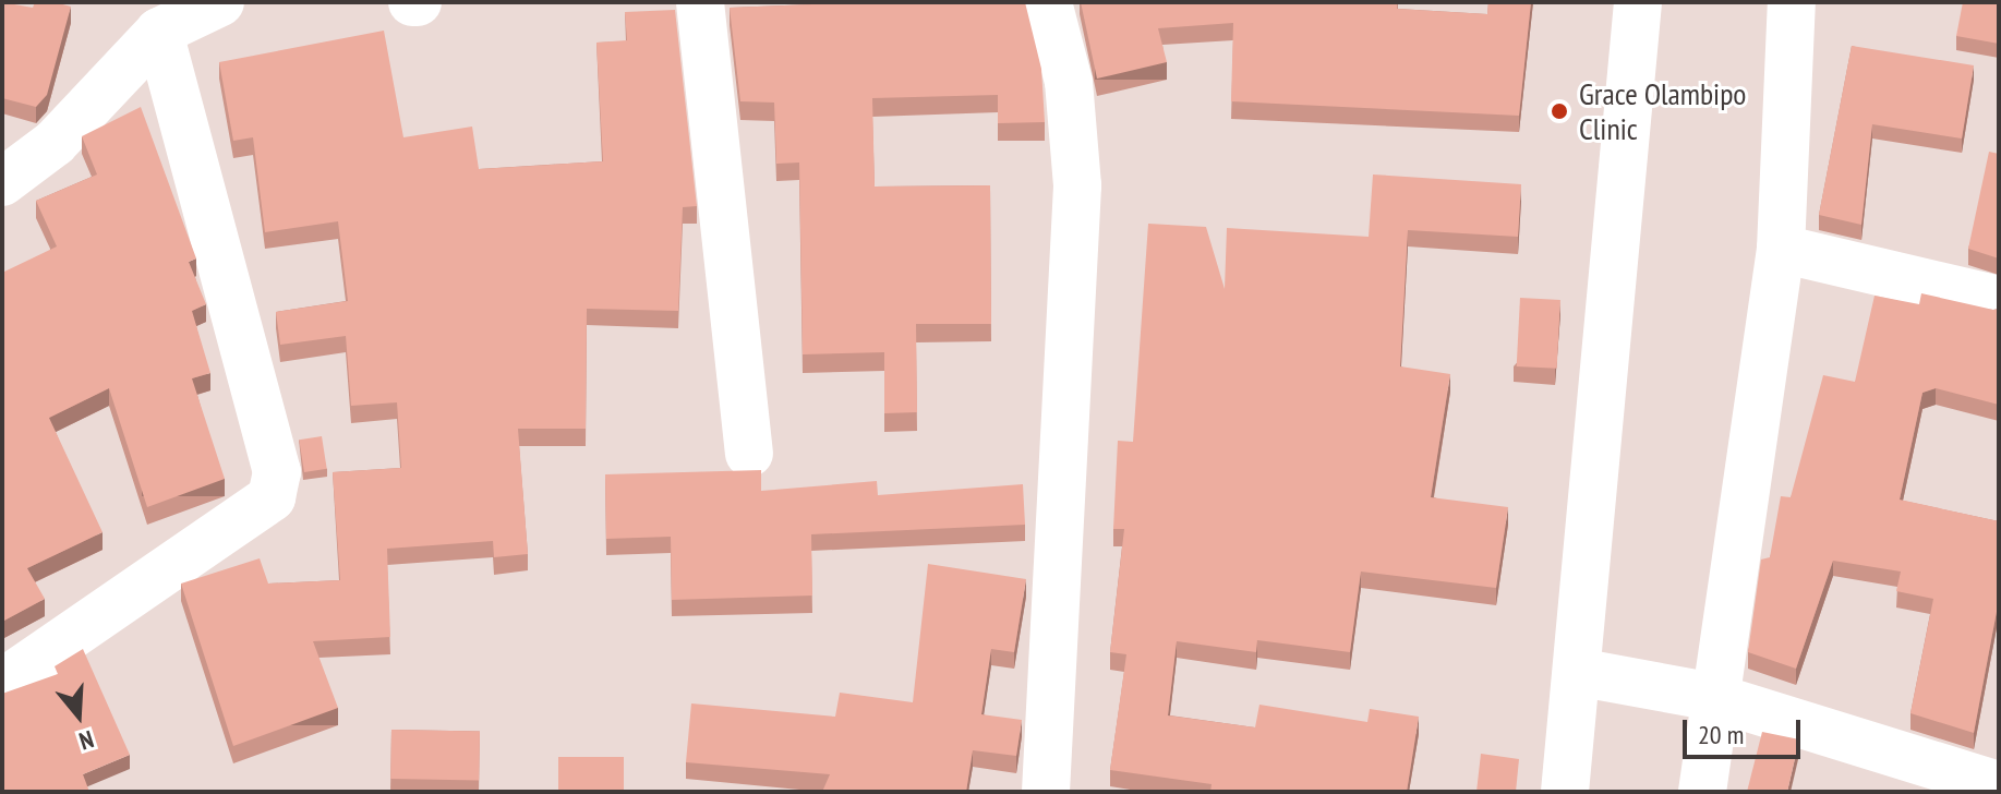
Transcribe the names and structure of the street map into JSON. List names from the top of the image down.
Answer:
{
  "places": ["Grace Olambipo Clinic"],
  "scale_bar": "20 m",
  "north": "bottom"
}
